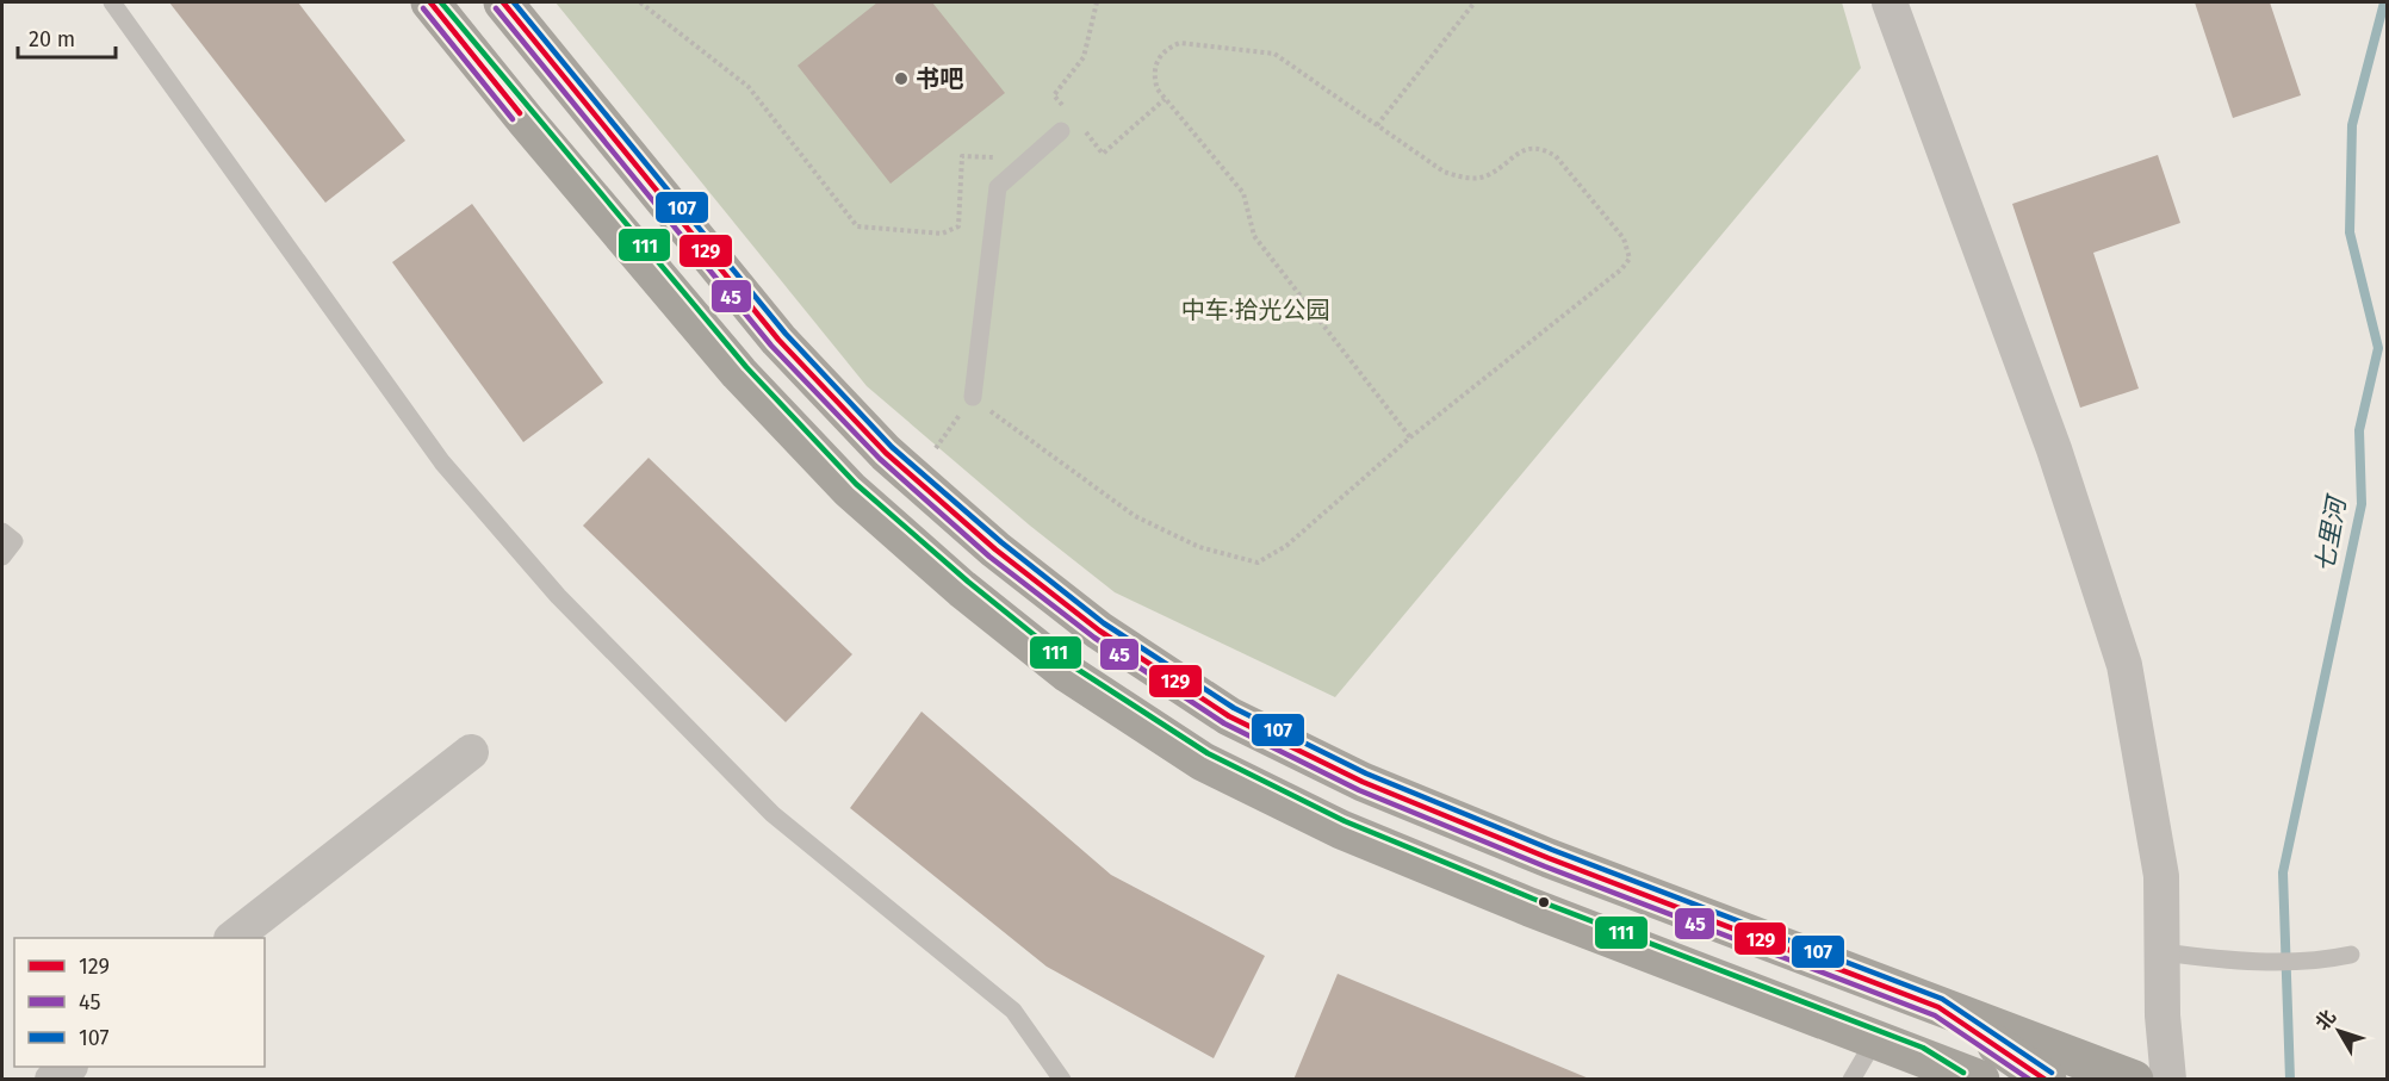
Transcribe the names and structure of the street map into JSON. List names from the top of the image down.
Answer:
{
  "water": ["七里河"],
  "parks": ["中车·拾光公园"],
  "places": ["书吧"],
  "lines": [
    "transit line 129",
    "transit line 107",
    "transit line 111",
    "transit line 45"
  ],
  "legend": ["129", "45", "107"],
  "scale_bar": "20 m",
  "north": "top left"
}
